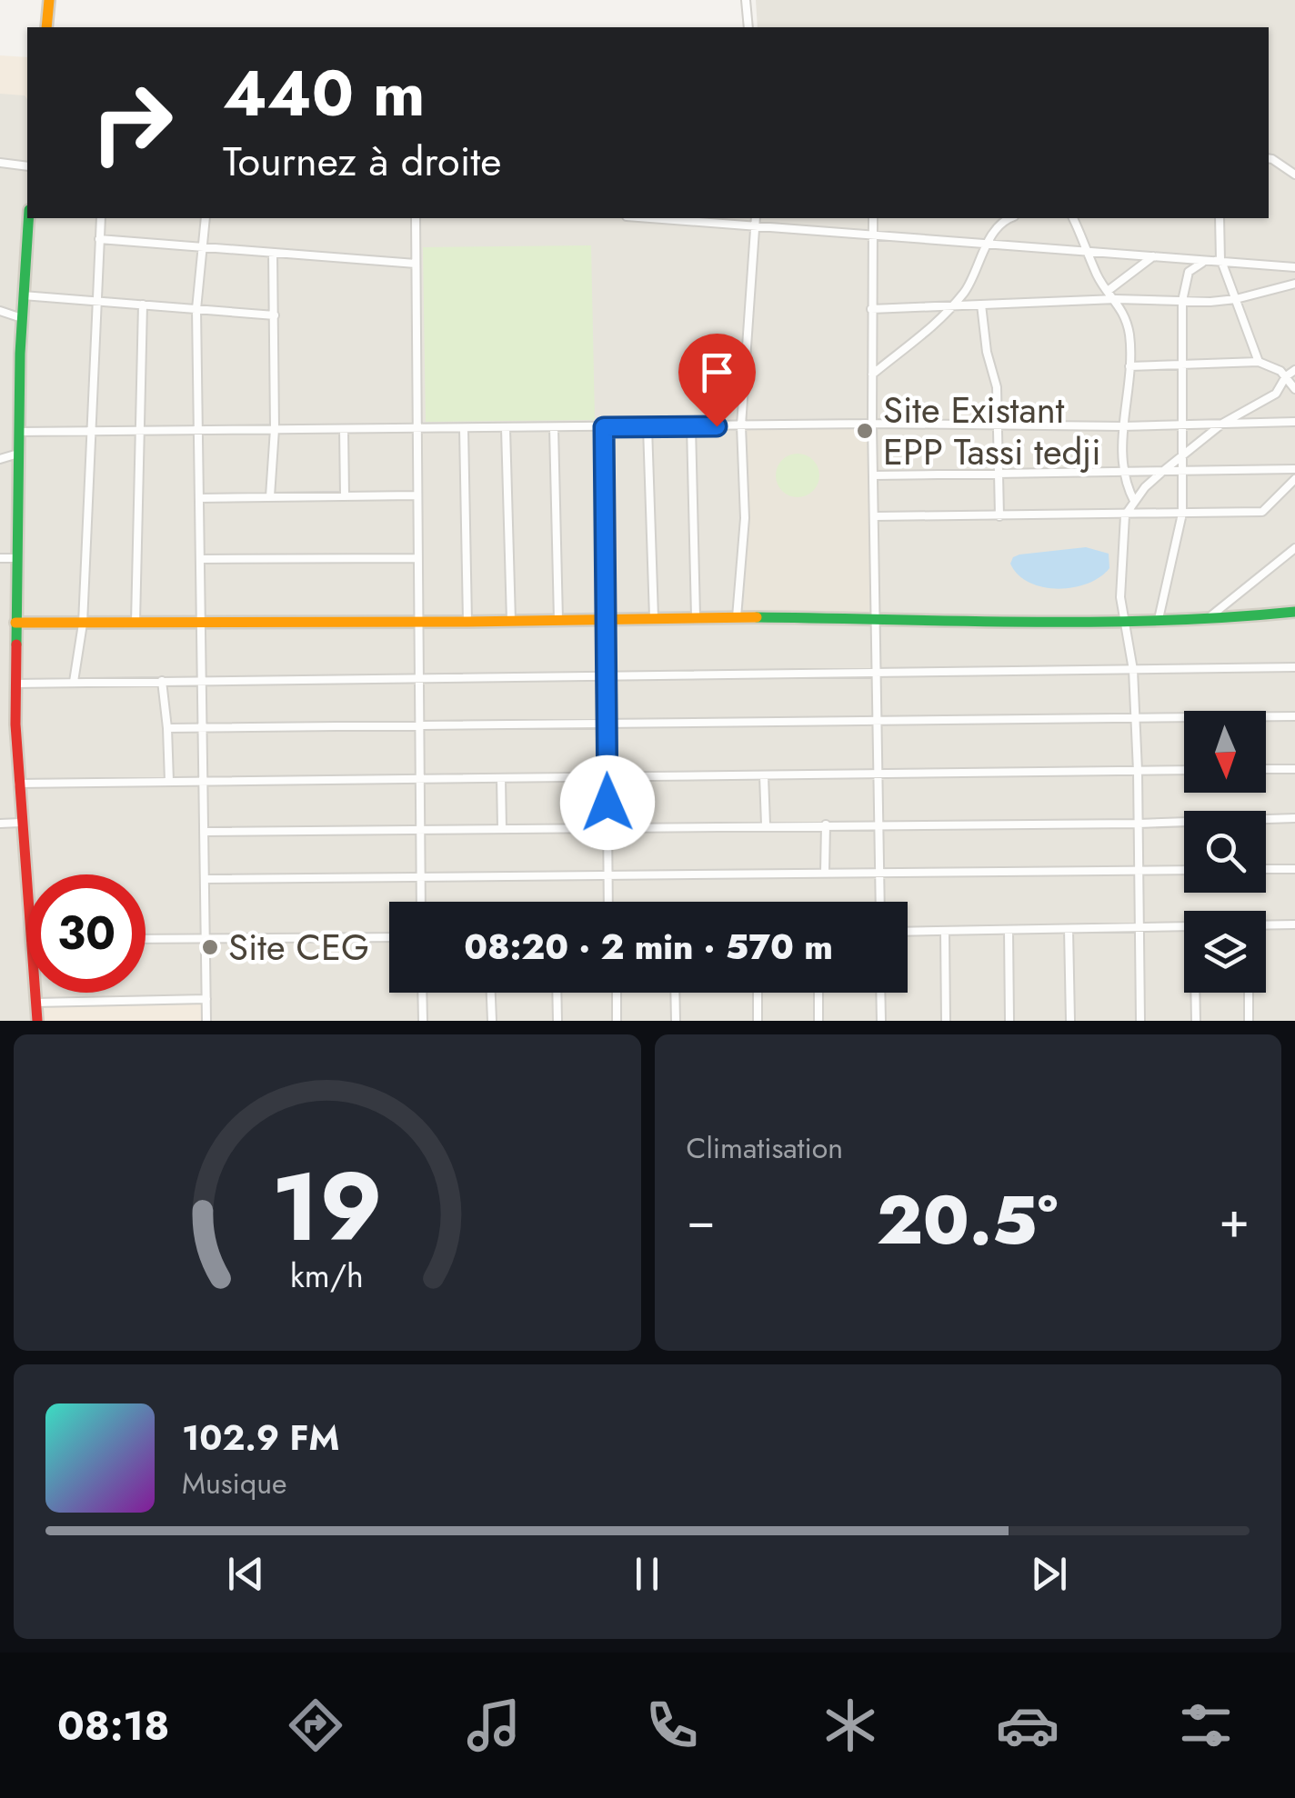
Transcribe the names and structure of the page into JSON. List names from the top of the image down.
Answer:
{
  "places": ["Site Existant EPP Tassi tedji", "Site CEG"],
  "north": "bottom",
  "page": {
    "turn": ["440 m", "Tournez à droite"],
    "limit": "30",
    "trip": "08:20 · 2 min · 570 m",
    "tile": "Climatisation",
    "heat": ["−", "20.5°", "+"],
    "song": ["102.9 FM", "Musique"],
    "tabs": "08:18",
    "gauge": ["19", "km/h"]
  }
}
